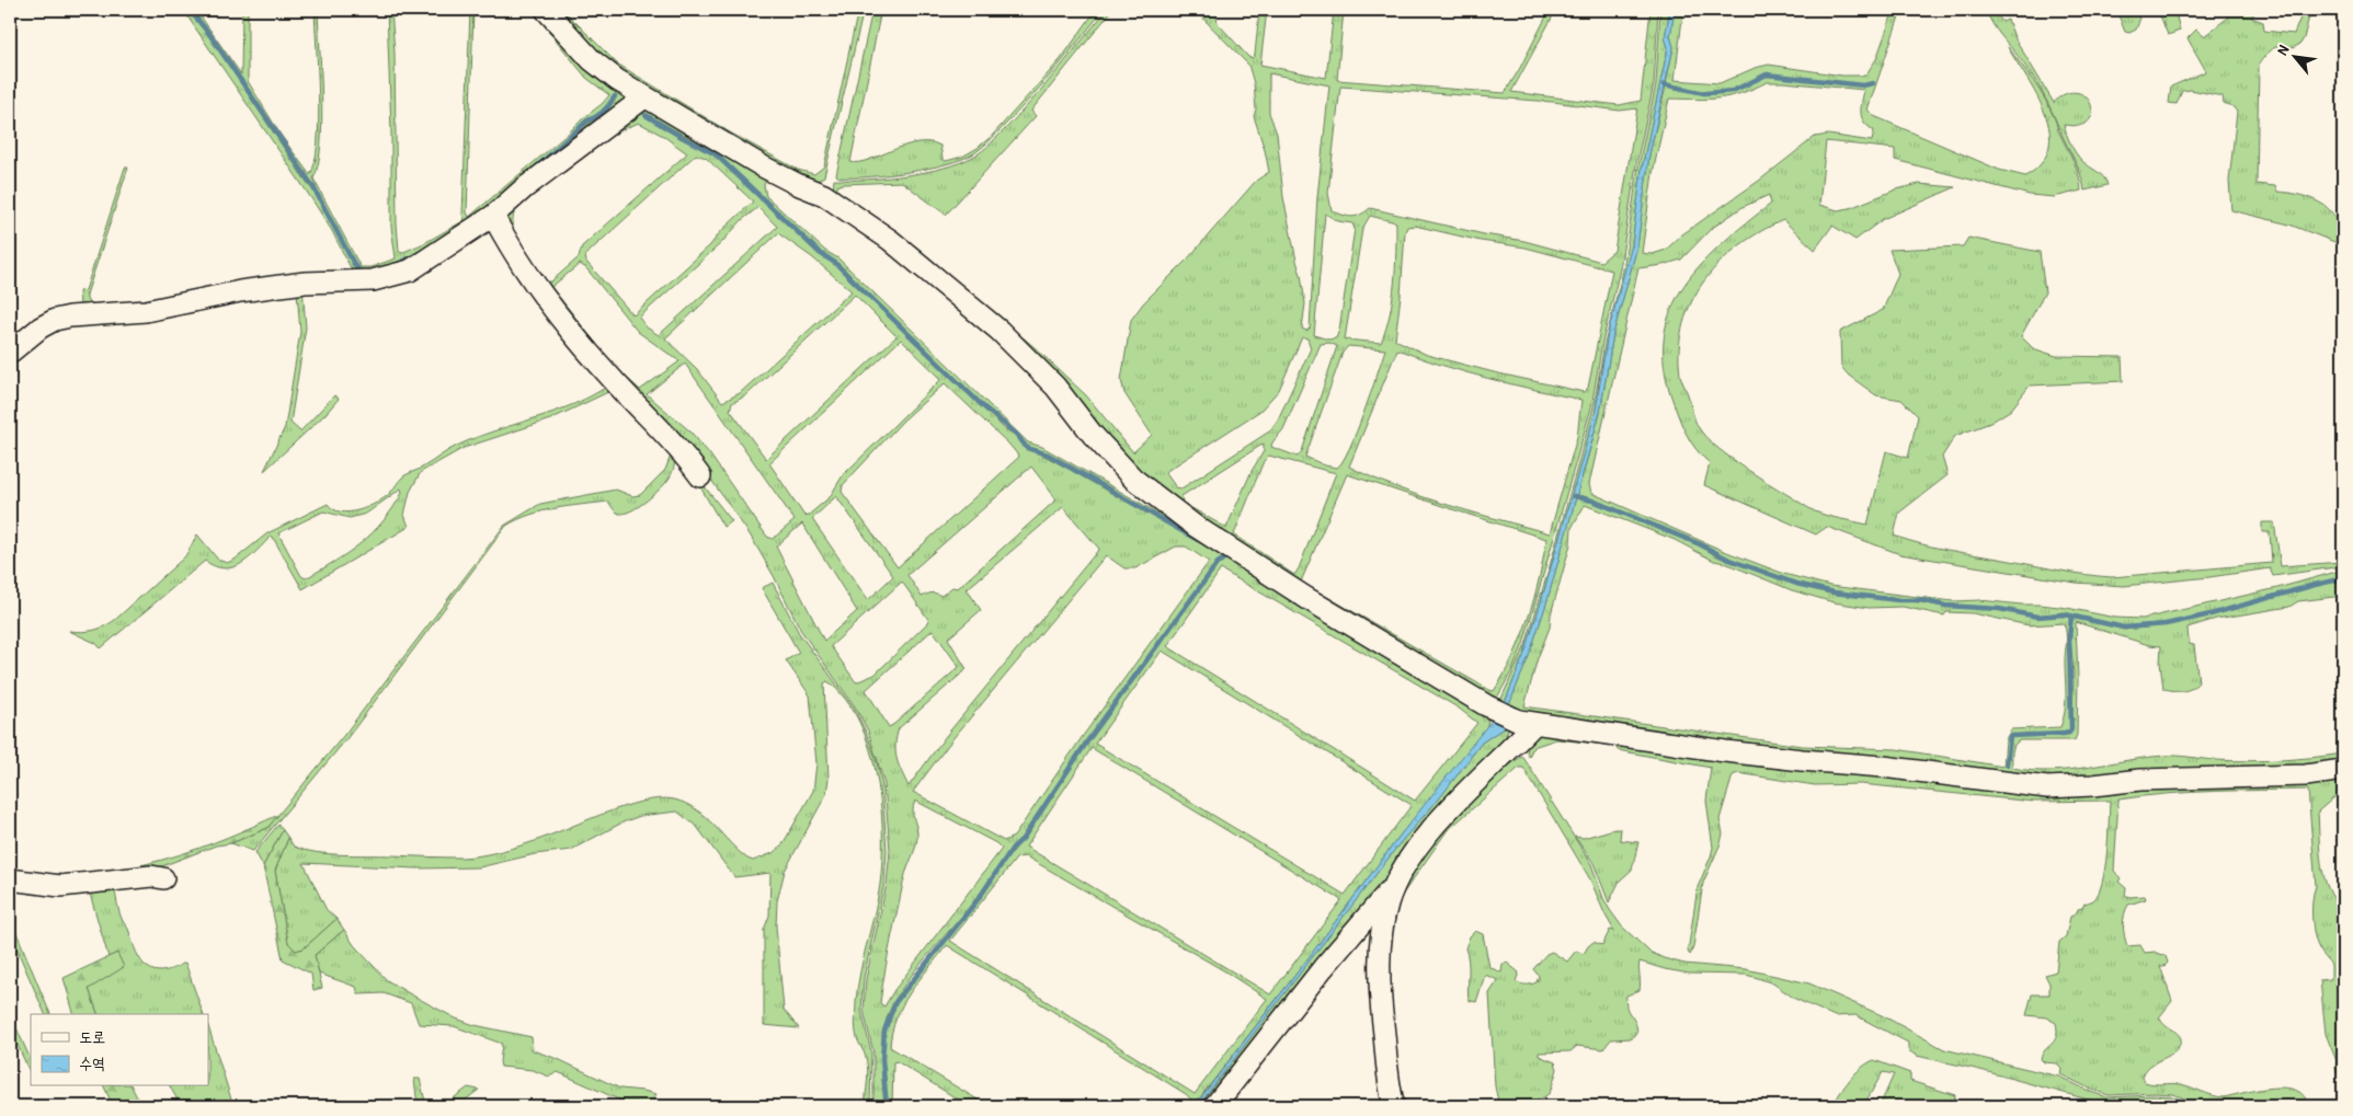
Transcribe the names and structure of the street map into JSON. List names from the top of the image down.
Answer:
{
  "legend": ["도로", "수역"],
  "north": "top left"
}
